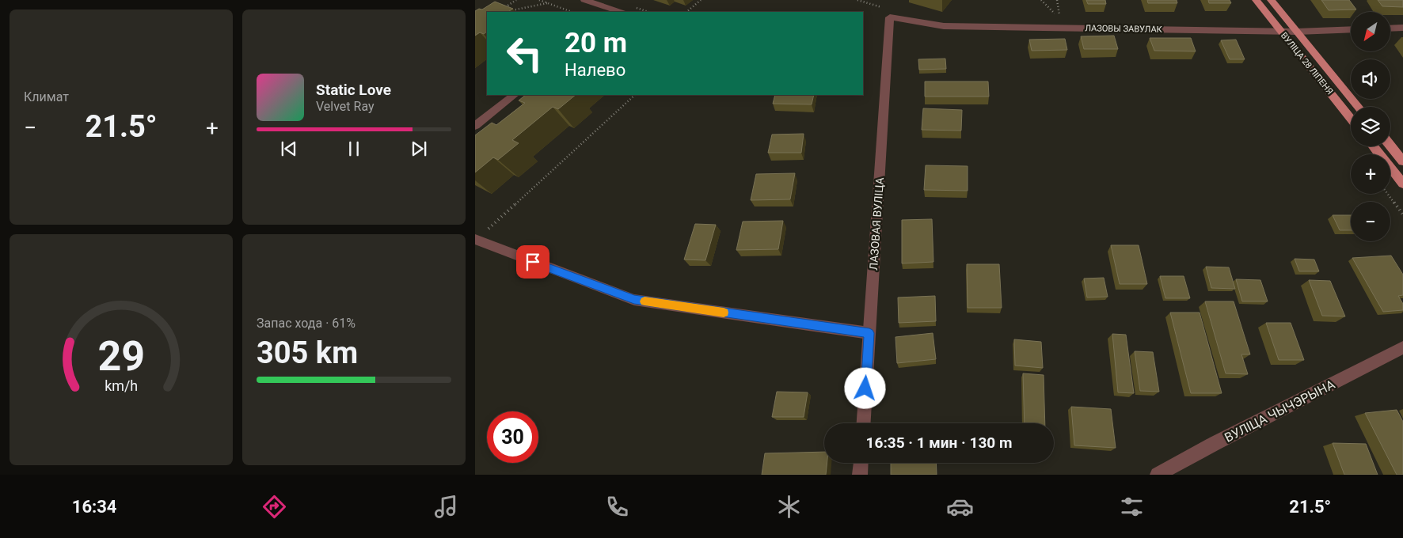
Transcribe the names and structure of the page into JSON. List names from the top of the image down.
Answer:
{
  "streets": {
    "main road": ["ВУЛІЦА 28 ЛІПЕНЯ"],
    "street": ["ЛАЗОВЫ ЗАВУЛАК", "ЛАЗОВАЯ ВУЛІЦА", "ВУЛІЦА ЧЫЧЭРЫНА"]
  },
  "crossings": [
    ["ЛАЗОВЫ ЗАВУЛАК", "ВУЛІЦА 28 ЛІПЕНЯ"],
    ["ЛАЗОВЫ ЗАВУЛАК", "ЛАЗОВАЯ ВУЛІЦА"]
  ],
  "north": "bottom left",
  "page": {
    "tile": [
      "Климат",
      ["Запас хода · 61%", "305 km"]
    ],
    "map_buttons": ["+", "−"],
    "turn": ["20 m", "Налево"],
    "song": ["Static Love", "Velvet Ray"],
    "heat": ["−", "21.5°", "+"],
    "limit": "30",
    "trip": "16:35 · 1 мин · 130 m",
    "tabs": ["16:34", "21.5°"],
    "gauge": ["29", "km/h"]
  }
}
